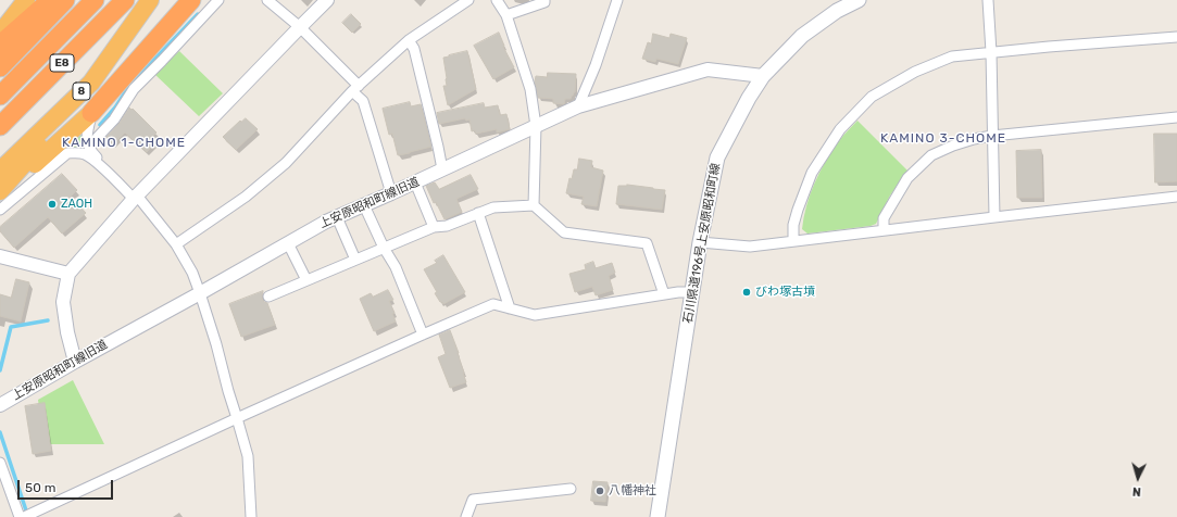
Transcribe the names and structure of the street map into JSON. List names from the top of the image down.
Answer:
{
  "streets": {
    "highway": ["E8", "8"],
    "main road": ["石川県道196号上安原昭和町線"],
    "street": ["上安原昭和町線旧道"]
  },
  "crossings": [
    ["上安原昭和町線旧道", "石川県道196号上安原昭和町線"]
  ],
  "districts": ["KAMINO 3-CHOME", "KAMINO 1-CHOME"],
  "places": ["ZAOH", "びわ塚古墳", "八幡神社"],
  "scale_bar": "50 m",
  "north": "bottom"
}
